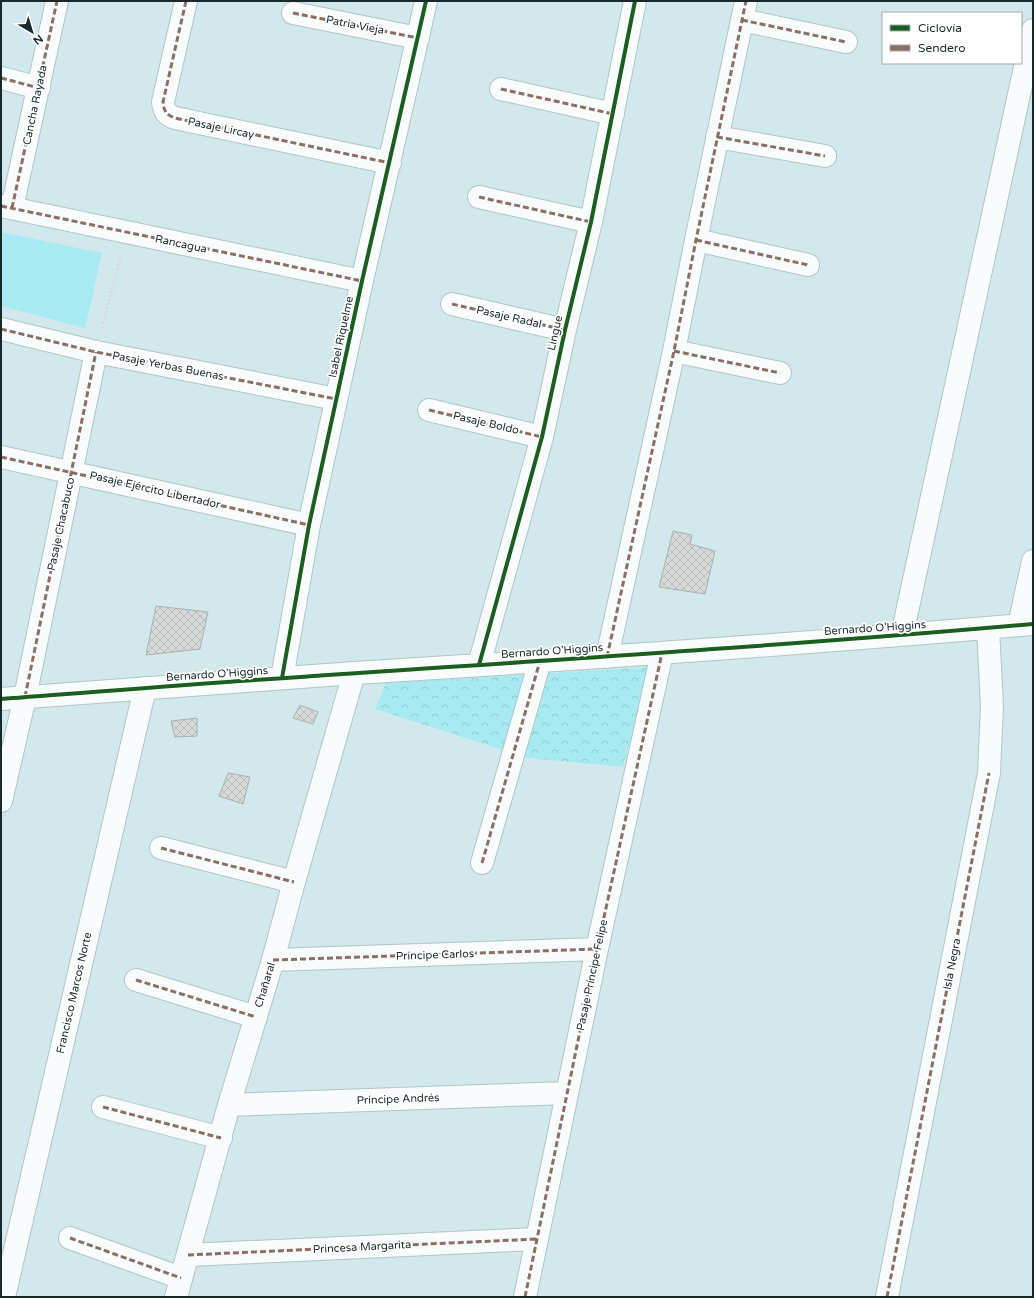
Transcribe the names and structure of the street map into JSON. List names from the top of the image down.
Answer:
{
  "streets": {
    "street": [
      "Patria Vieja",
      "Cancha Rayada",
      "Pasaje Lircay",
      "Rancagua",
      "Pasaje Radal",
      "Lingue",
      "Isabel Riquelme",
      "Pasaje Yerbas Buenas",
      "Pasaje Boldo",
      "Pasaje Ejército Libertador",
      "Pasaje Chacabuco",
      "Bernardo O'Higgins",
      "Príncipe Carlos",
      "Isla Negra",
      "Pasaje Príncipe Felipe",
      "Chañaral",
      "Francisco Marcos Norte",
      "Príncipe Andrés",
      "Princesa Margarita"
    ]
  },
  "crossings": [
    ["Patria Vieja", "Isabel Riquelme"],
    ["Cancha Rayada", "Rancagua"],
    ["Pasaje Lircay", "Isabel Riquelme"],
    ["Rancagua", "Isabel Riquelme"],
    ["Pasaje Radal", "Lingue"],
    ["Lingue", "Pasaje Boldo"],
    ["Lingue", "Bernardo O'Higgins"],
    ["Isabel Riquelme", "Pasaje Yerbas Buenas"],
    ["Isabel Riquelme", "Pasaje Ejército Libertador"],
    ["Isabel Riquelme", "Bernardo O'Higgins"],
    ["Pasaje Yerbas Buenas", "Pasaje Chacabuco"],
    ["Pasaje Ejército Libertador", "Pasaje Chacabuco"],
    ["Pasaje Chacabuco", "Bernardo O'Higgins"],
    ["Bernardo O'Higgins", "Isla Negra"],
    ["Bernardo O'Higgins", "Pasaje Príncipe Felipe"],
    ["Bernardo O'Higgins", "Chañaral"],
    ["Bernardo O'Higgins", "Francisco Marcos Norte"],
    ["Príncipe Carlos", "Pasaje Príncipe Felipe"],
    ["Príncipe Carlos", "Chañaral"],
    ["Pasaje Príncipe Felipe", "Príncipe Andrés"],
    ["Pasaje Príncipe Felipe", "Princesa Margarita"],
    ["Chañaral", "Príncipe Andrés"],
    ["Chañaral", "Princesa Margarita"]
  ],
  "legend": ["Ciclovía", "Sendero"],
  "north": "bottom right"
}
